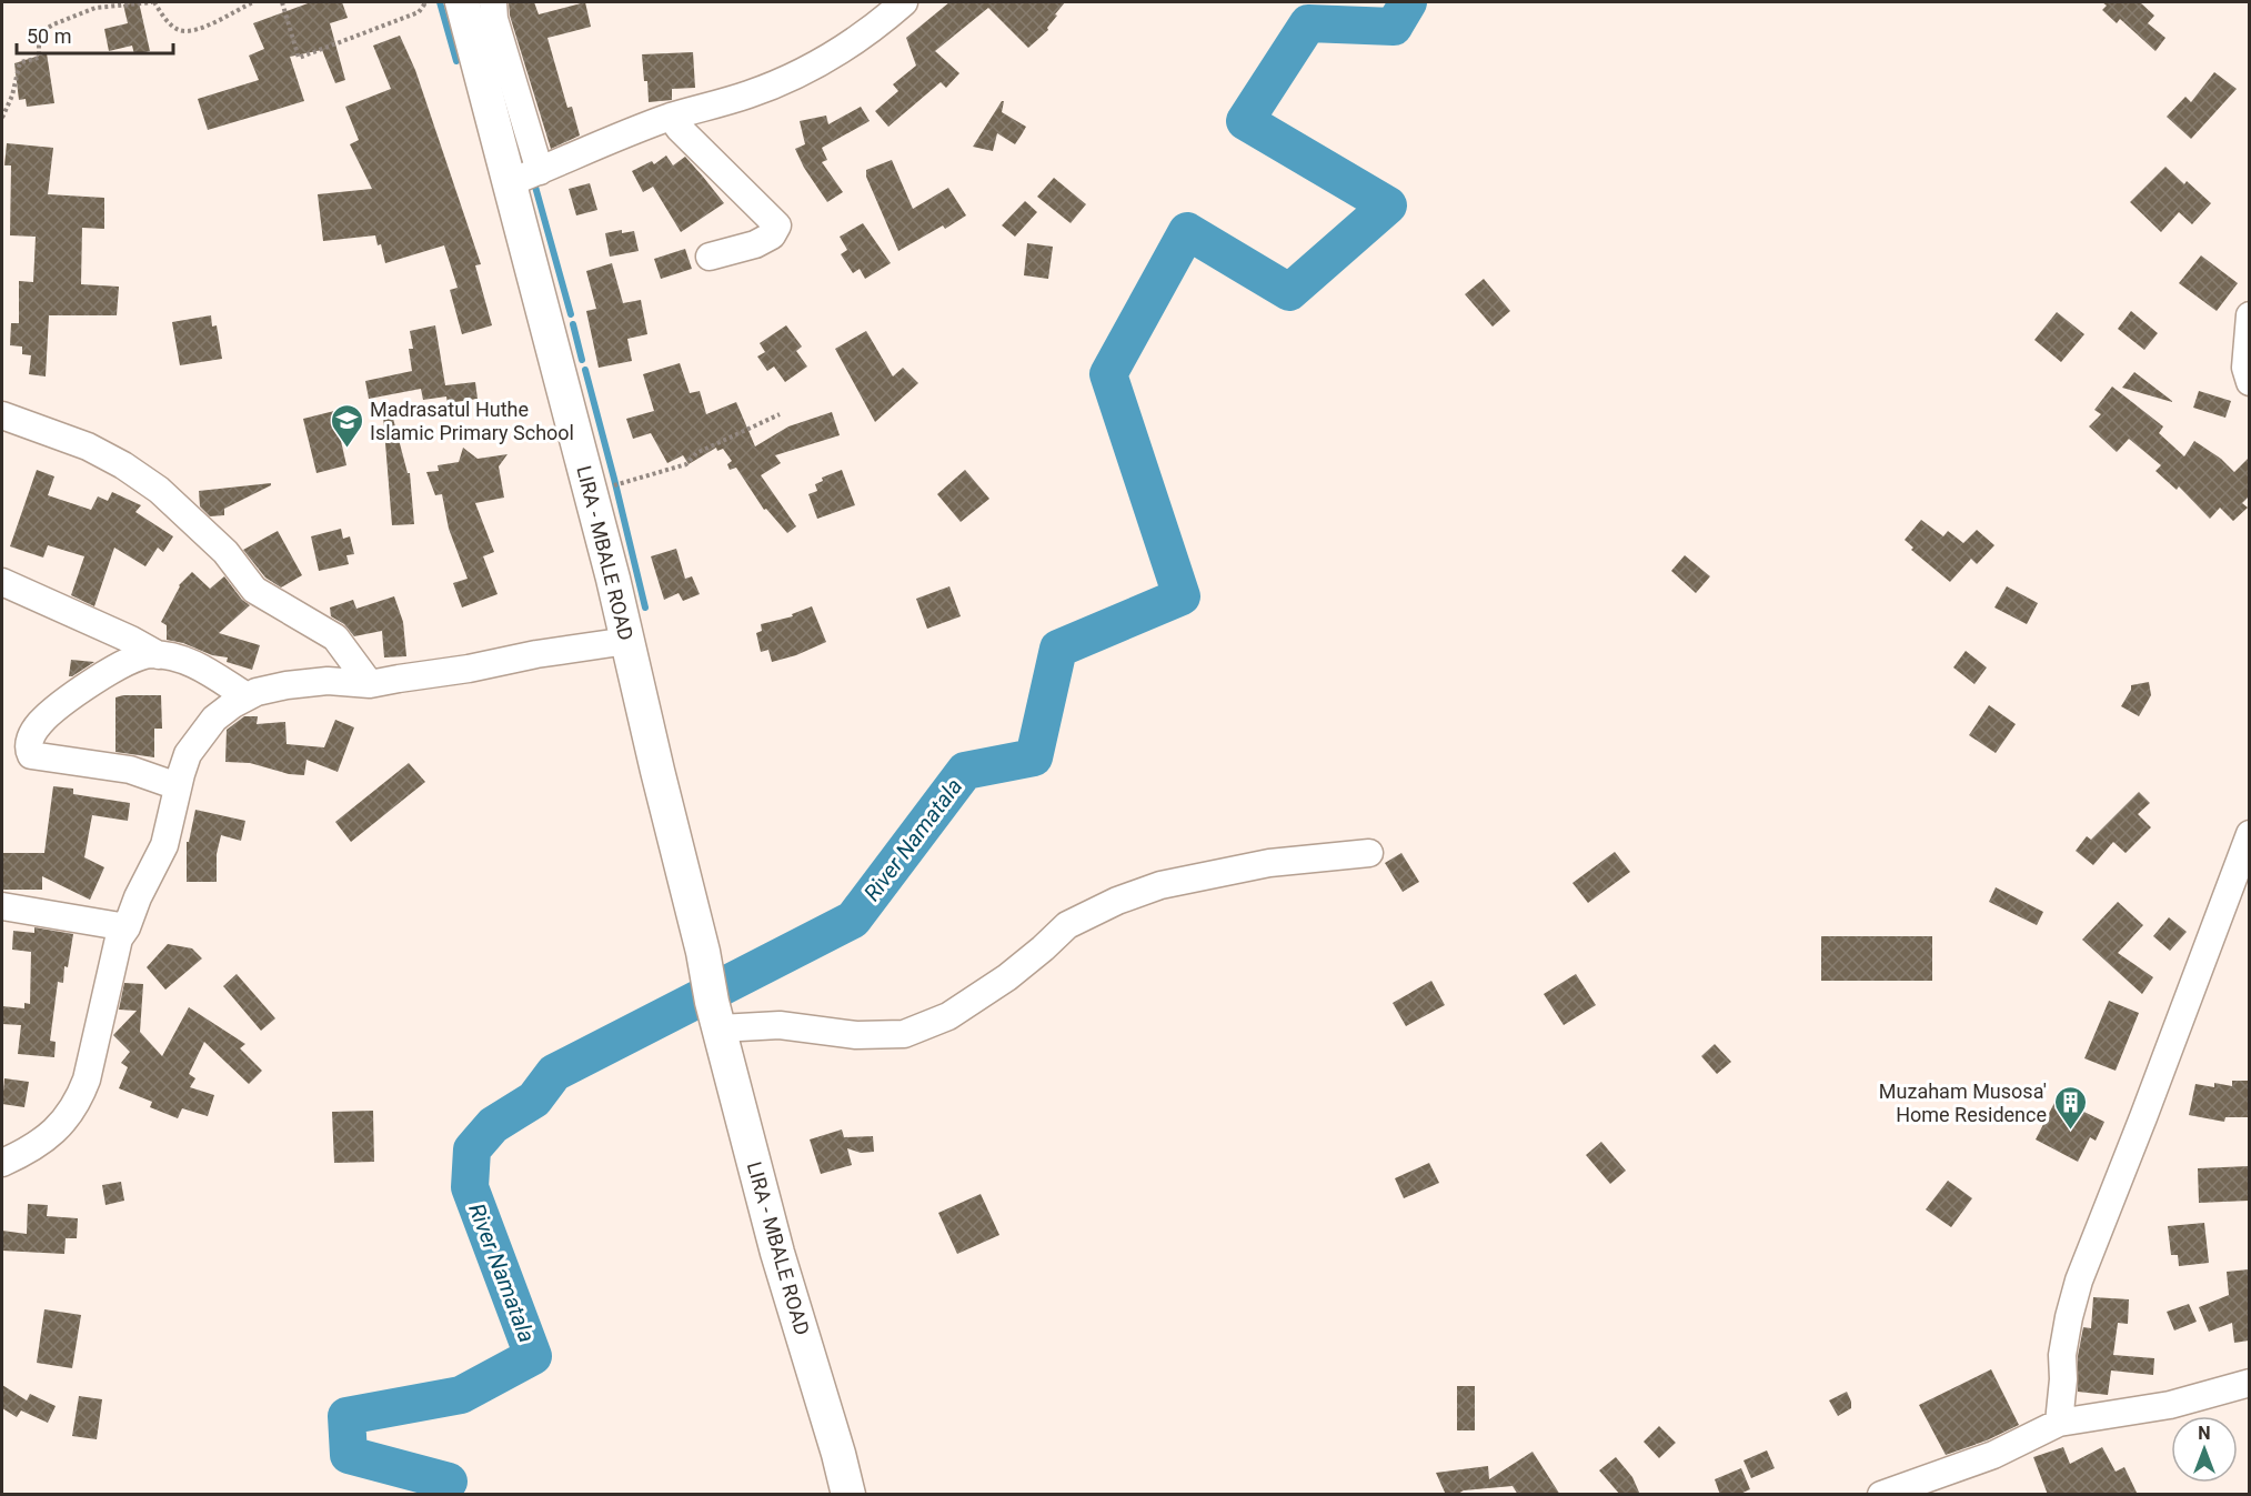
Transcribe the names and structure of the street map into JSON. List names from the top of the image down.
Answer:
{
  "streets": {
    "main road": ["LIRA - MBALE ROAD"]
  },
  "water": ["River Namatala"],
  "places": {
    "school or university": ["Madrasatul Huthe Islamic Primary School"],
    "building": ["Muzaham Musosa' Home Residence"]
  },
  "scale_bar": "50 m",
  "north": "top"
}
